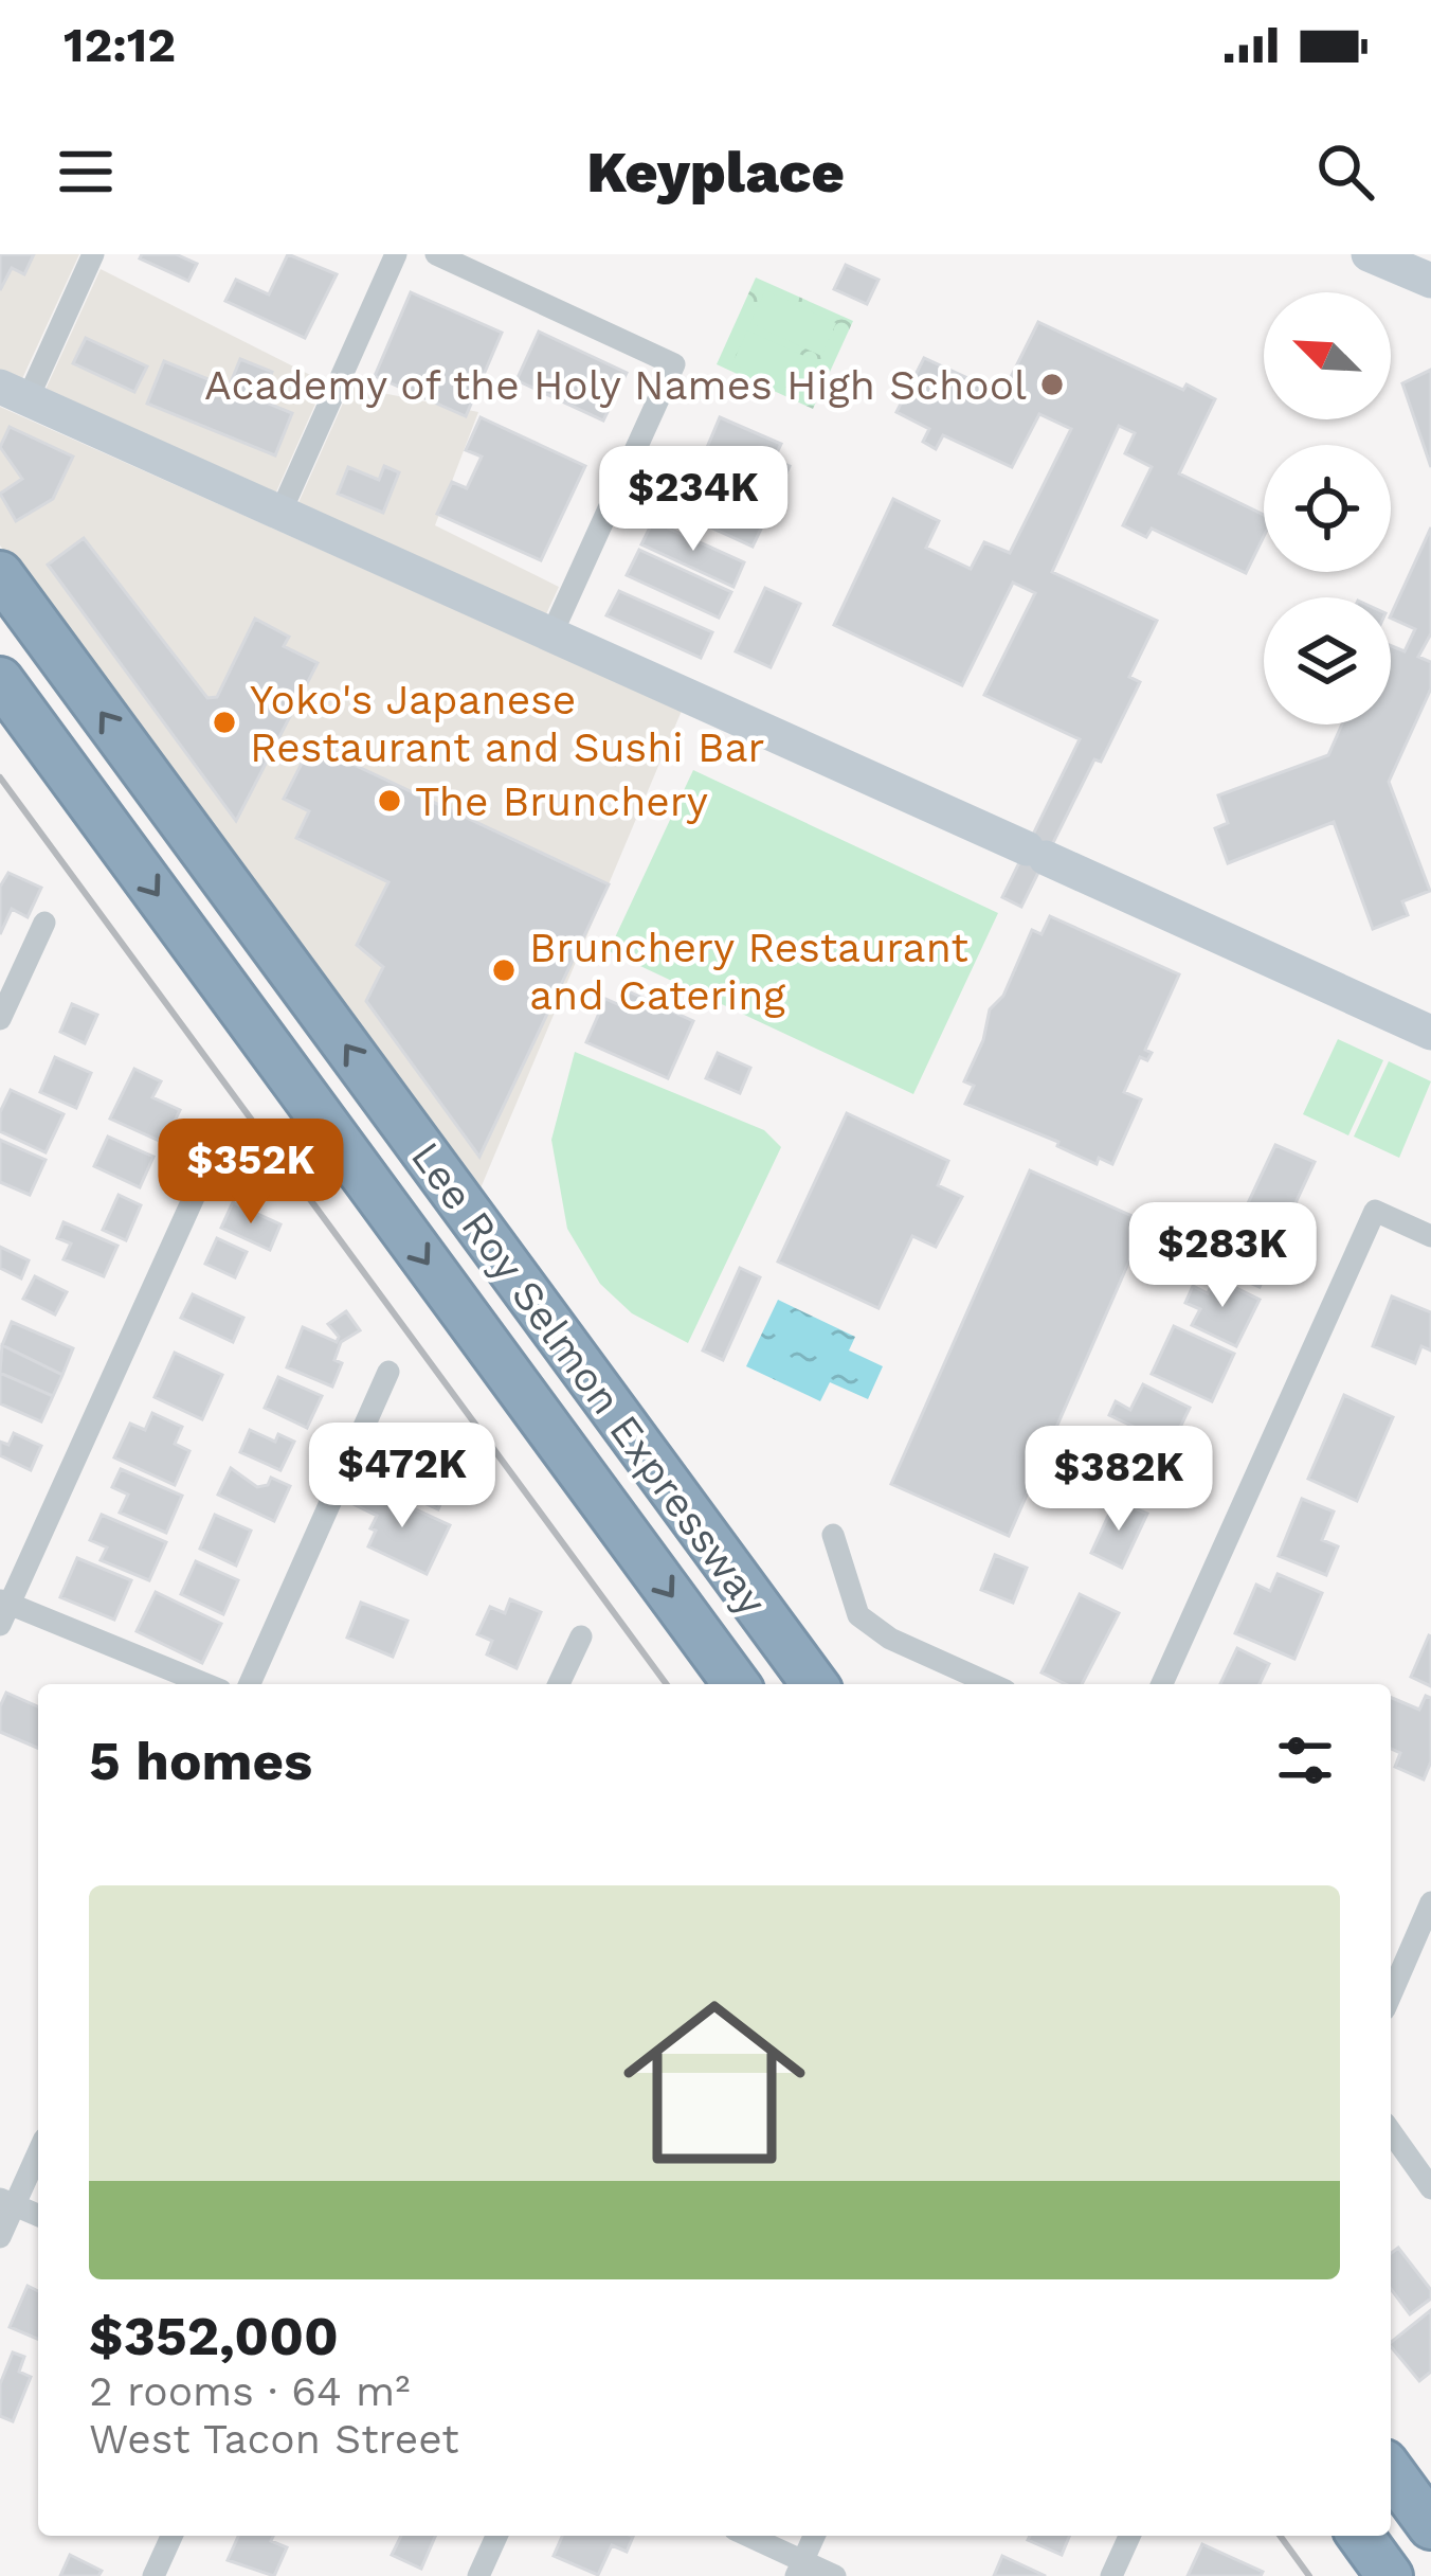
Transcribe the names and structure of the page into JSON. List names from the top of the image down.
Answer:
{
  "streets": {
    "highway": ["Lee Roy Selmon Expressway"]
  },
  "places": [
    "Academy of the Holy Names High School",
    "Yoko's Japanese Restaurant and Sushi Bar",
    "The Brunchery",
    "Brunchery Restaurant and Catering"
  ],
  "north": "top left",
  "page": {
    "status": "12:12",
    "header": "Keyplace",
    "price": [
      "$234K",
      "$352K",
      "$283K",
      "$472K",
      "$382K"
    ],
    "heading": "5 homes",
    "list": [
      {
        "name": "$352,000",
        "note": "2 rooms · 64 m² · West Tacon Street"
      }
    ]
  }
}
